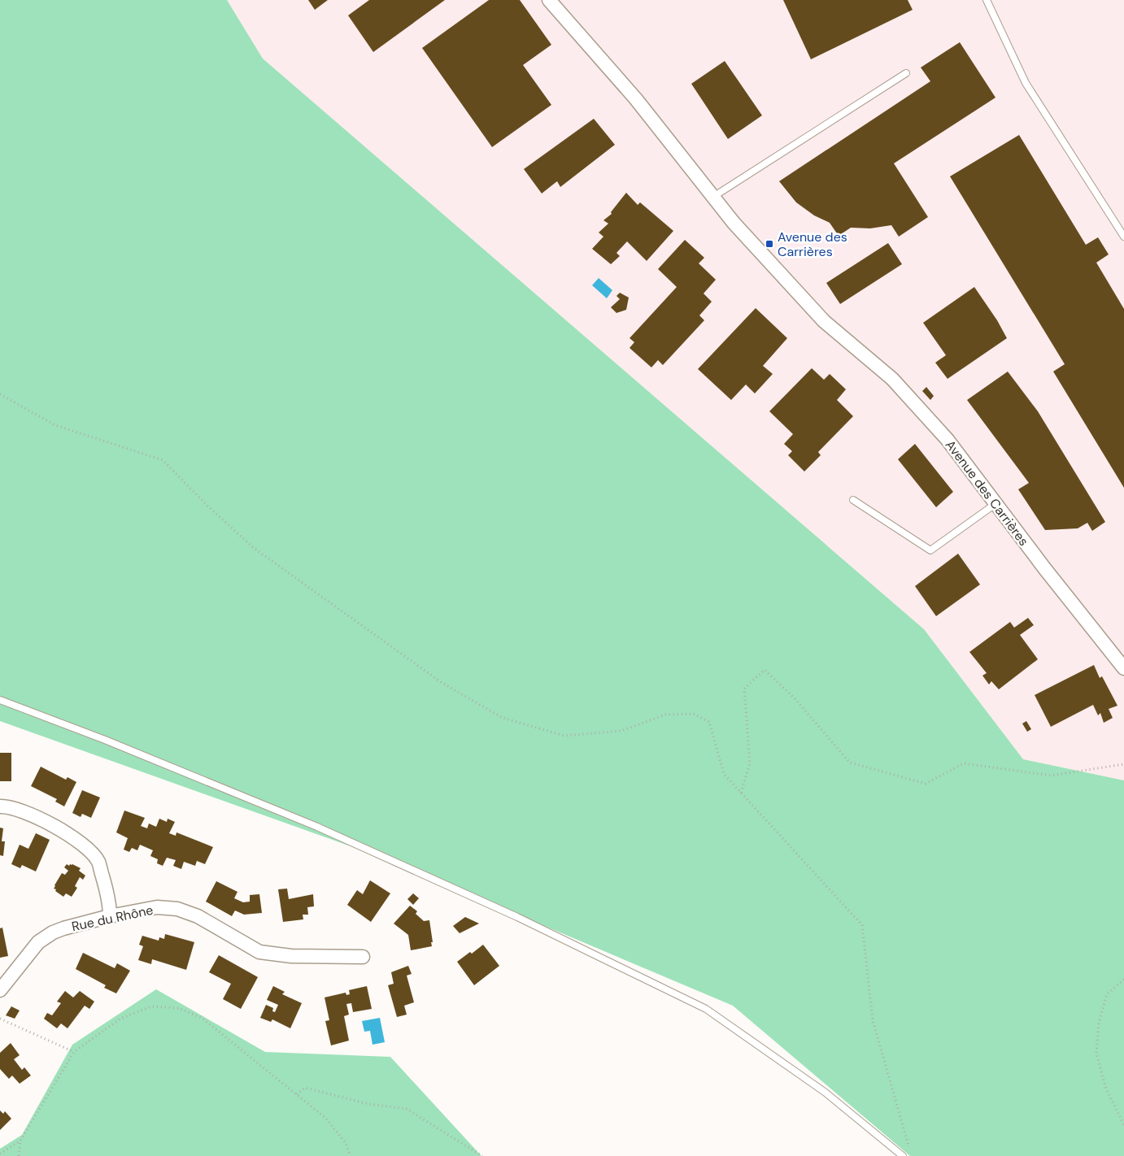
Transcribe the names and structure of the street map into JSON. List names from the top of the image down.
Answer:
{
  "streets": {
    "street": ["Avenue des Carrières", "Rue du Rhône"]
  },
  "places": {
    "transit": ["Avenue des Carrières"]
  }
}
